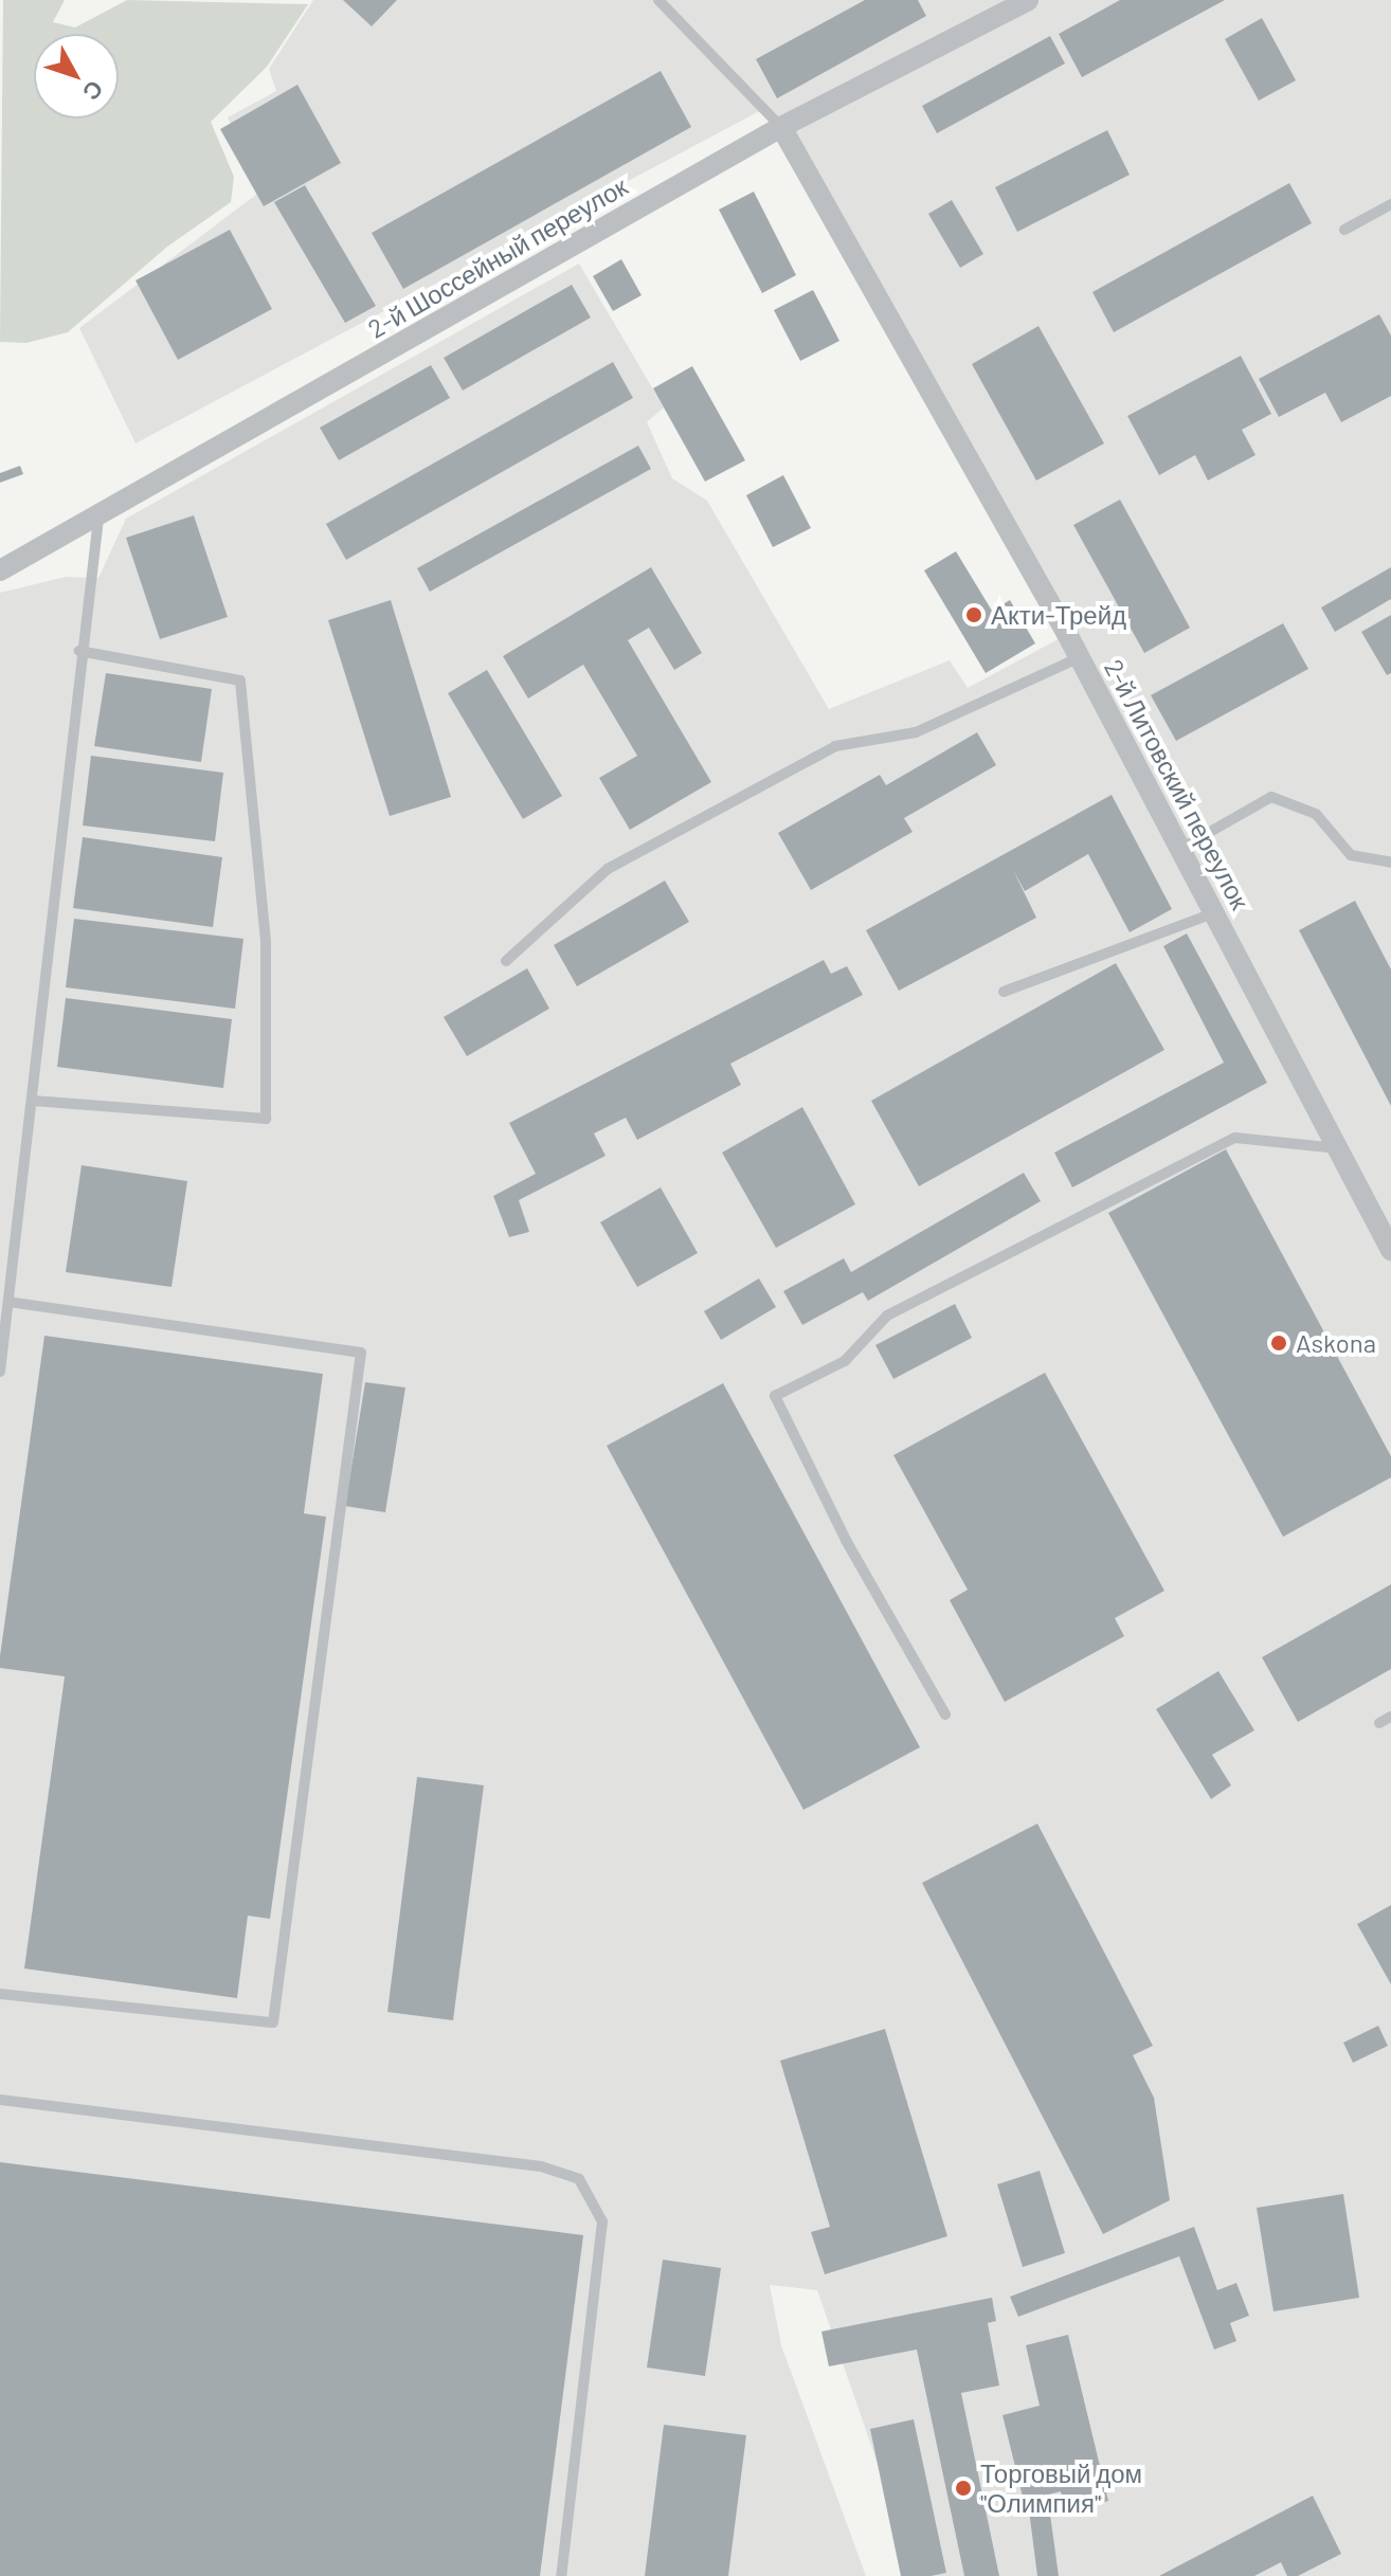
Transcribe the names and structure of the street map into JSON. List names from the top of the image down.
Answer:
{
  "streets": {
    "street": ["2-й Шоссейный переулок", "2-й Литовский переулок"]
  },
  "crossings": [
    ["2-й Шоссейный переулок", "2-й Литовский переулок"]
  ],
  "places": ["Акти-Трейд", "Askona", "Торговый дом \"Олимпия\""],
  "north": "bottom right"
}
